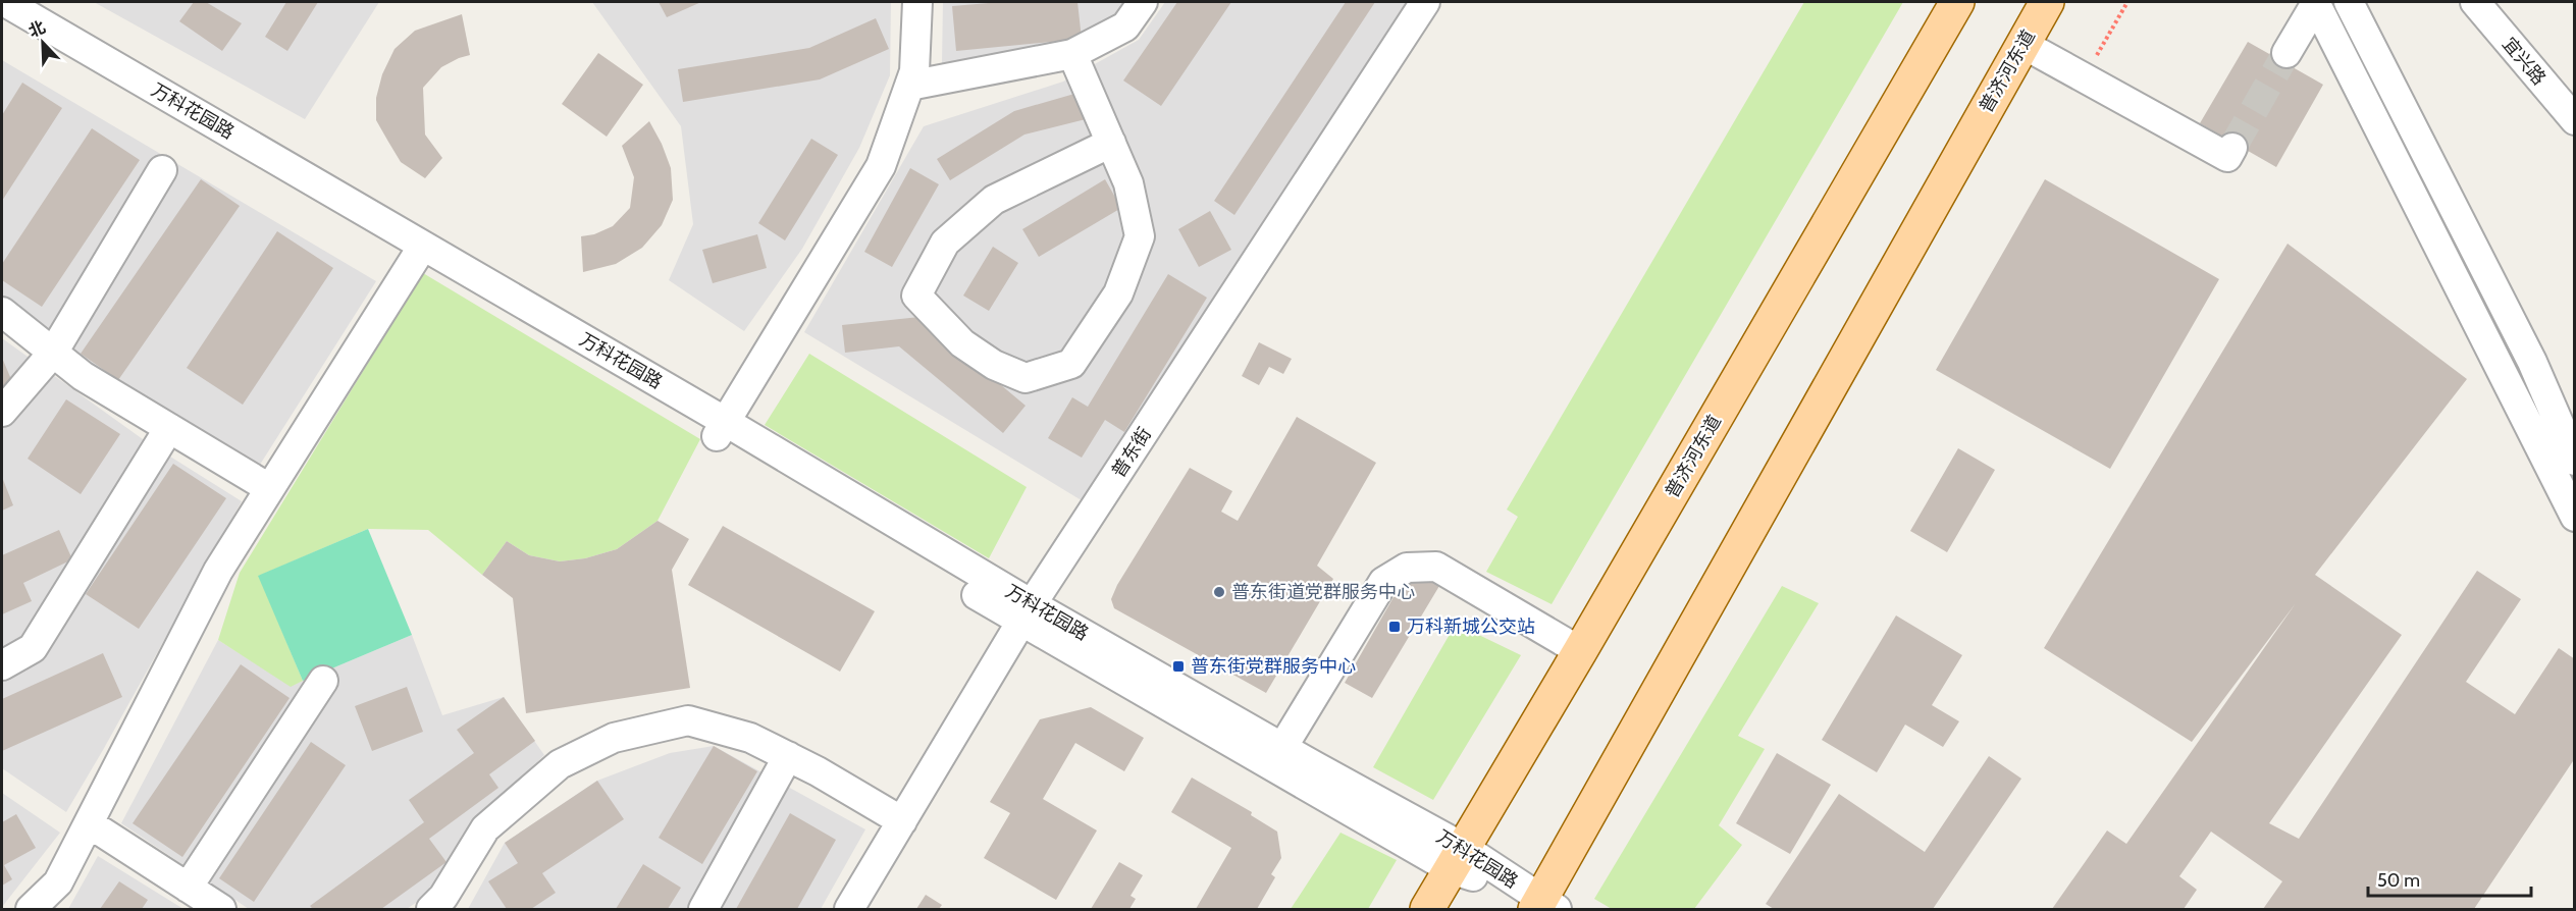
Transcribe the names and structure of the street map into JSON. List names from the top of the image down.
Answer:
{
  "streets": {
    "main road": ["普济河东道"],
    "street": ["宜兴路", "万科花园路", "普东街"]
  },
  "crossings": [
    ["普济河东道", "万科花园路"],
    ["万科花园路", "普东街"]
  ],
  "places": {
    "other": ["普东街道党群服务中心"],
    "transit": ["万科新城公交站", "普东街党群服务中心"]
  },
  "scale_bar": "50 m",
  "north": "top left"
}
